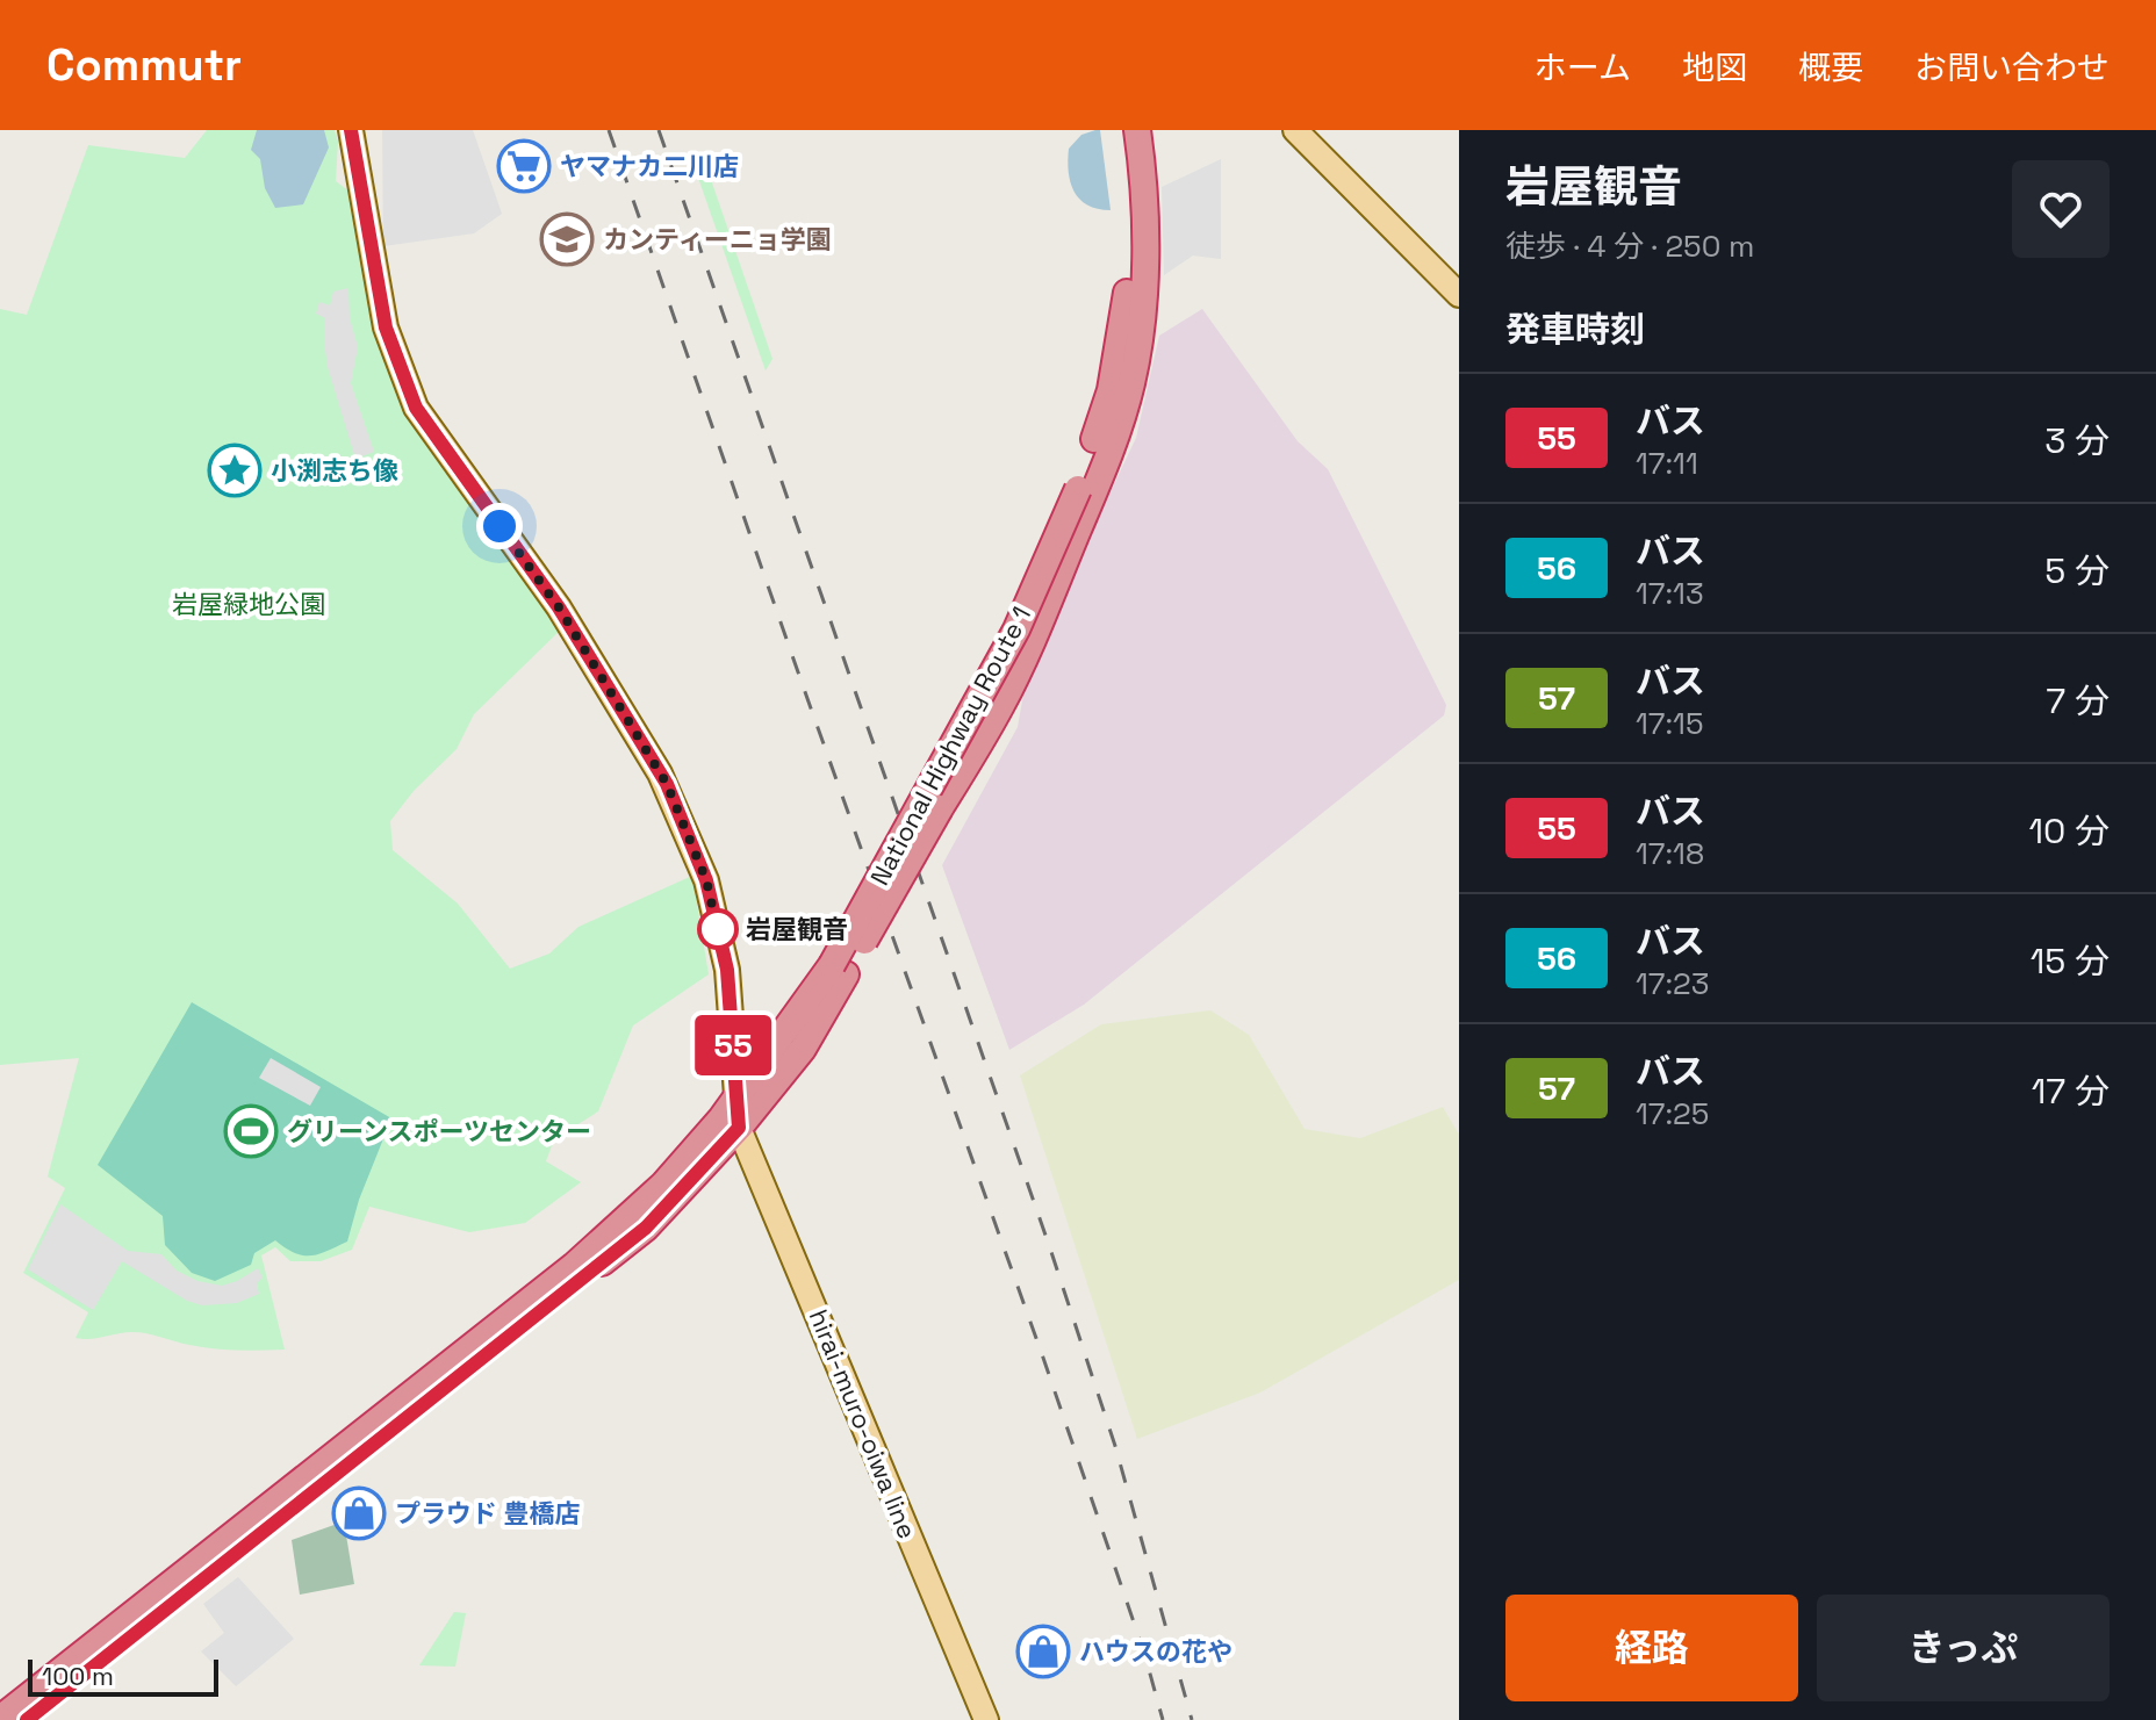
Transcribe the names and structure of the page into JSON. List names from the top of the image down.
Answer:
{
  "streets": {
    "highway": ["National Highway Route 1"],
    "main road": ["hirai-muro-oiwa line"]
  },
  "crossings": [
    ["National Highway Route 1", "hirai-muro-oiwa line"]
  ],
  "parks": ["岩屋緑地公園"],
  "places": {
    "supermarket": ["ヤマナカ二川店"],
    "school or university": ["カンティーニョ学園"],
    "place": ["小渕志ち像"],
    "other": ["岩屋観音"],
    "sports": ["グリーンスポーツセンター"],
    "shop": ["プラウド 豊橋店", "ハウスの花や"]
  },
  "lines": ["bus line 55"],
  "scale_bar": "100 m",
  "page": {
    "header": "Commutr",
    "nav": [
      "ホーム",
      "地図",
      "概要",
      "お問い合わせ"
    ],
    "on_map": "55",
    "heading": [
      ["岩屋観音", "徒歩 · 4 分 · 250 m"],
      "発車時刻"
    ],
    "list": [
      {
        "mark": "55",
        "name": "バス",
        "note": "17:11",
        "value": "3 分"
      },
      {
        "mark": "56",
        "name": "バス",
        "note": "17:13",
        "value": "5 分"
      },
      {
        "mark": "57",
        "name": "バス",
        "note": "17:15",
        "value": "7 分"
      },
      {
        "mark": "55",
        "name": "バス",
        "note": "17:18",
        "value": "10 分"
      },
      {
        "mark": "56",
        "name": "バス",
        "note": "17:23",
        "value": "15 分"
      },
      {
        "mark": "57",
        "name": "バス",
        "note": "17:25",
        "value": "17 分"
      }
    ],
    "buttons": ["経路", "きっぷ"],
    "scale": "100 m"
  }
}
